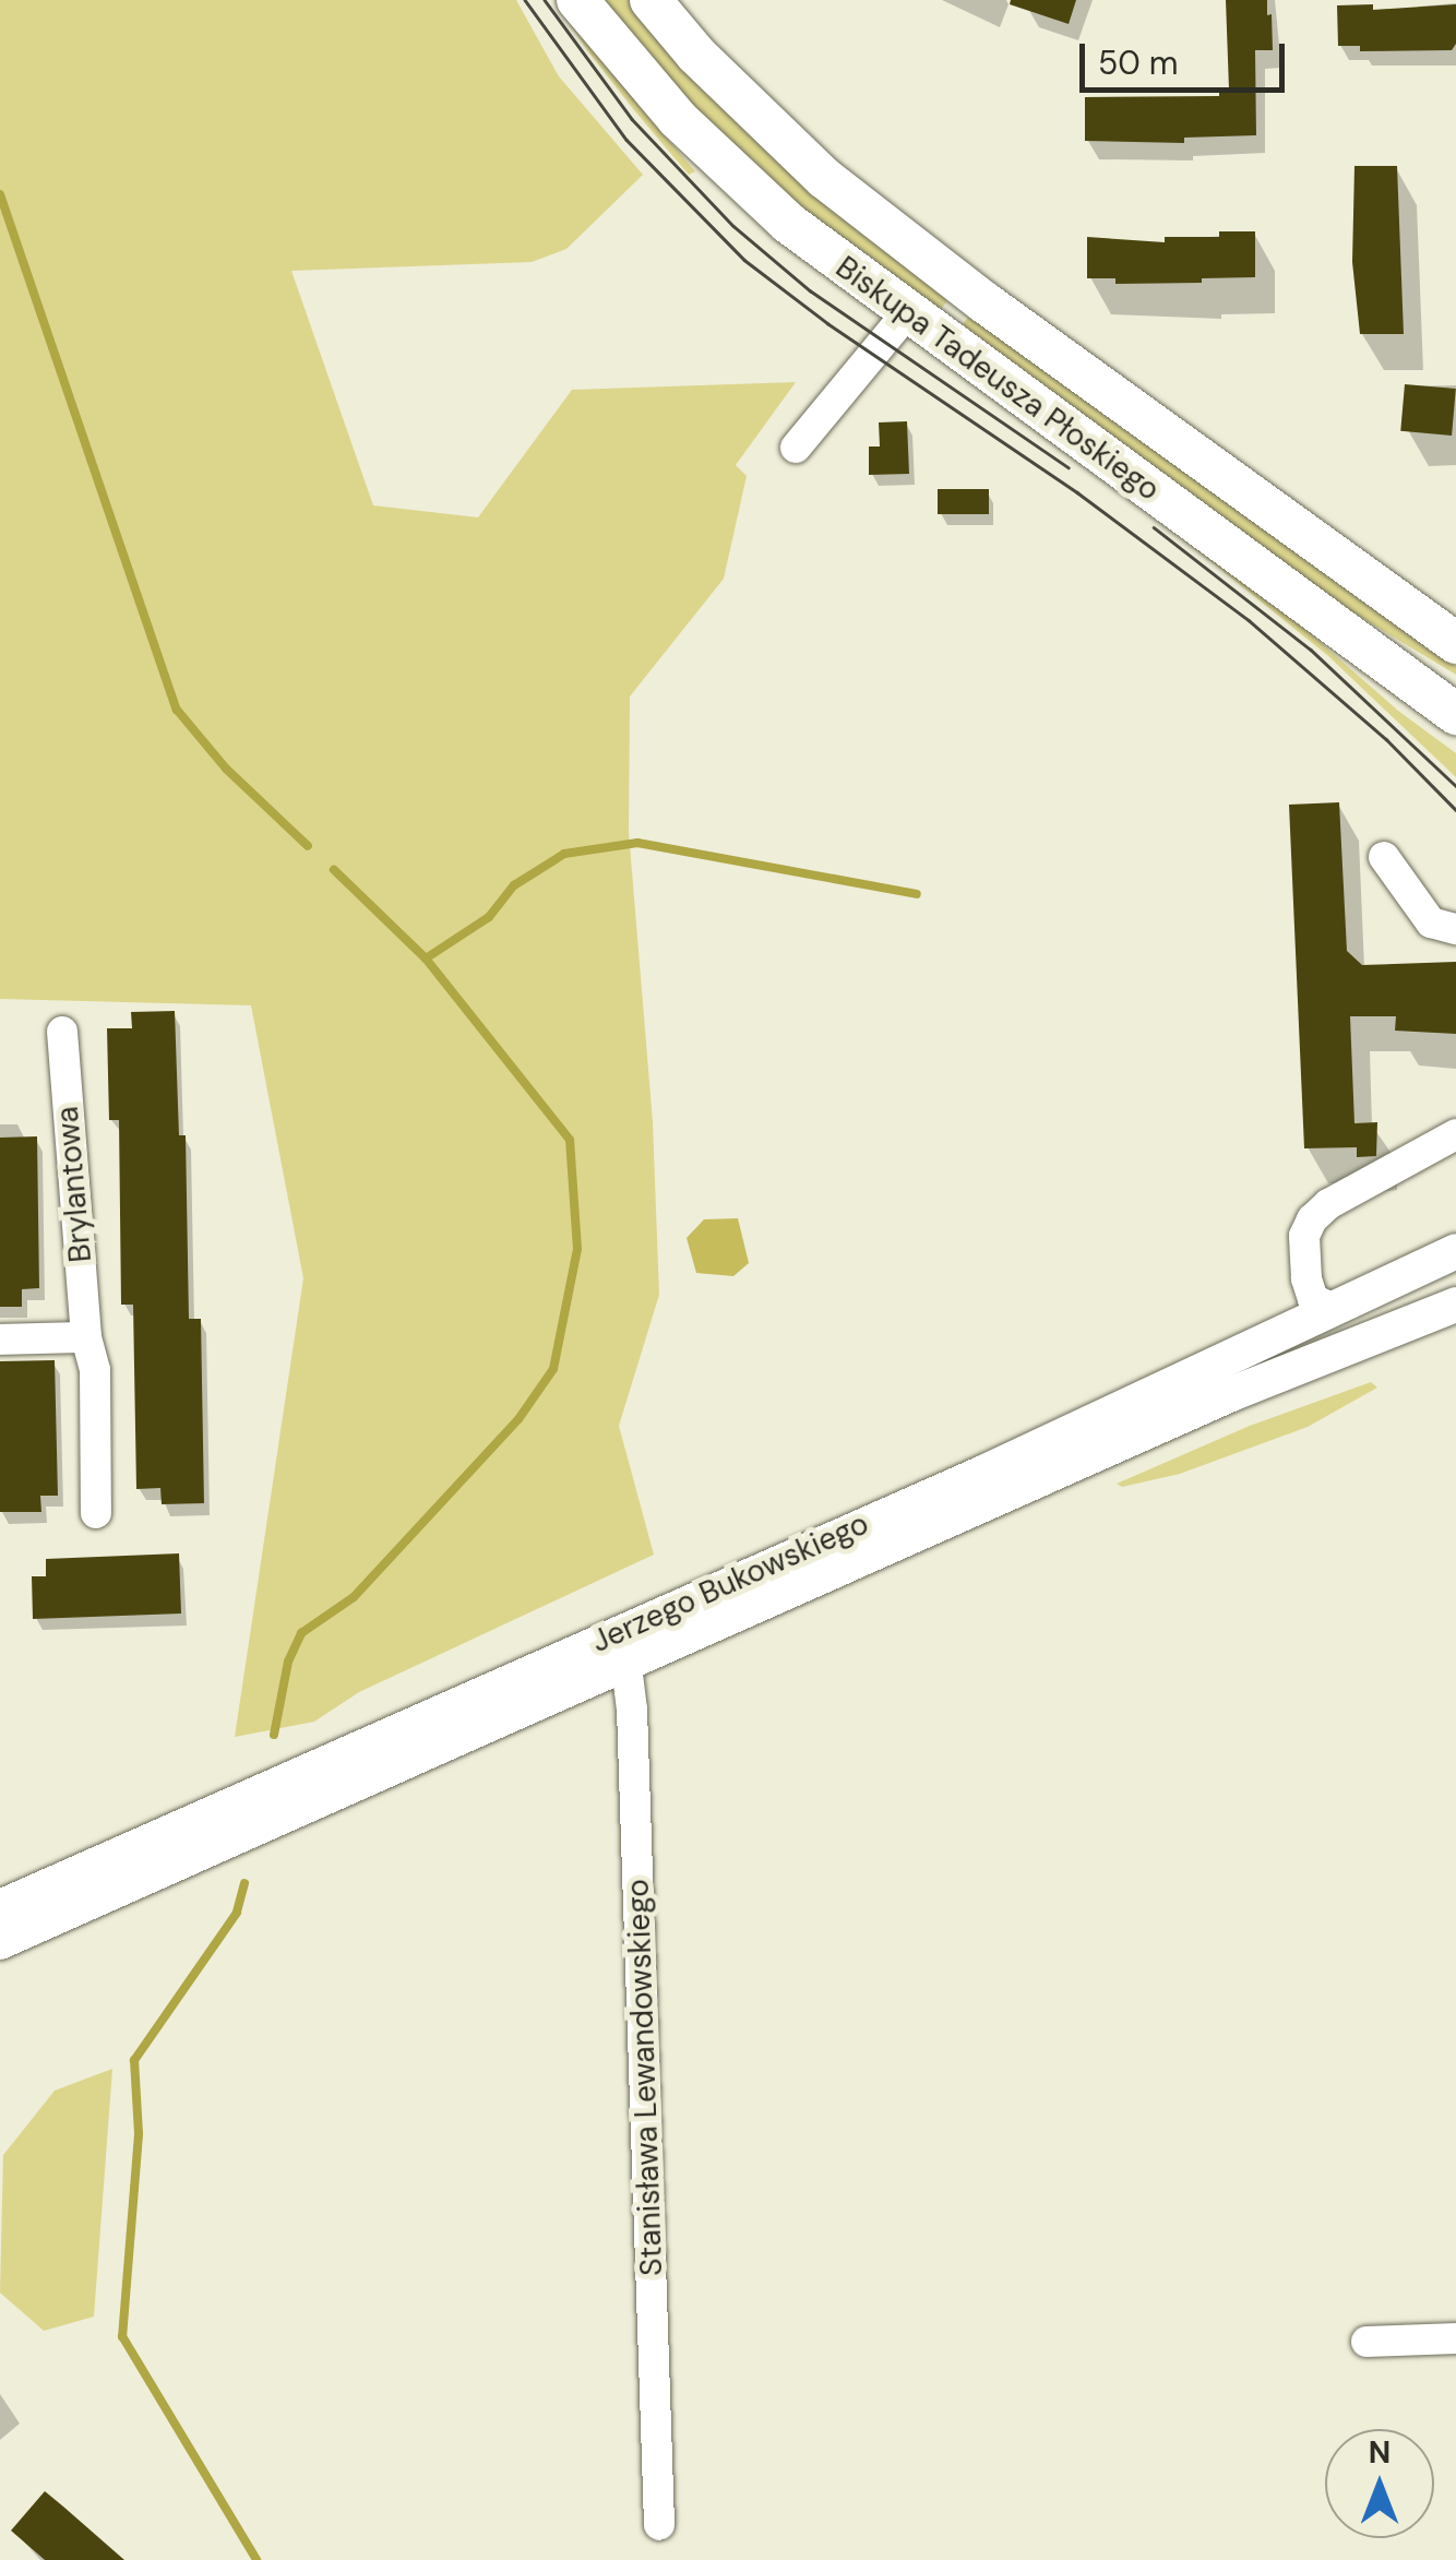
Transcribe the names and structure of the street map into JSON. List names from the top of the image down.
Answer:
{
  "streets": {
    "main road": ["Biskupa Tadeusza Płoskiego"],
    "street": ["Brylantowa", "Jerzego Bukowskiego", "Stanisława Lewandowskiego"]
  },
  "crossings": [
    ["Jerzego Bukowskiego", "Stanisława Lewandowskiego"]
  ],
  "scale_bar": "50 m",
  "north": "top"
}
